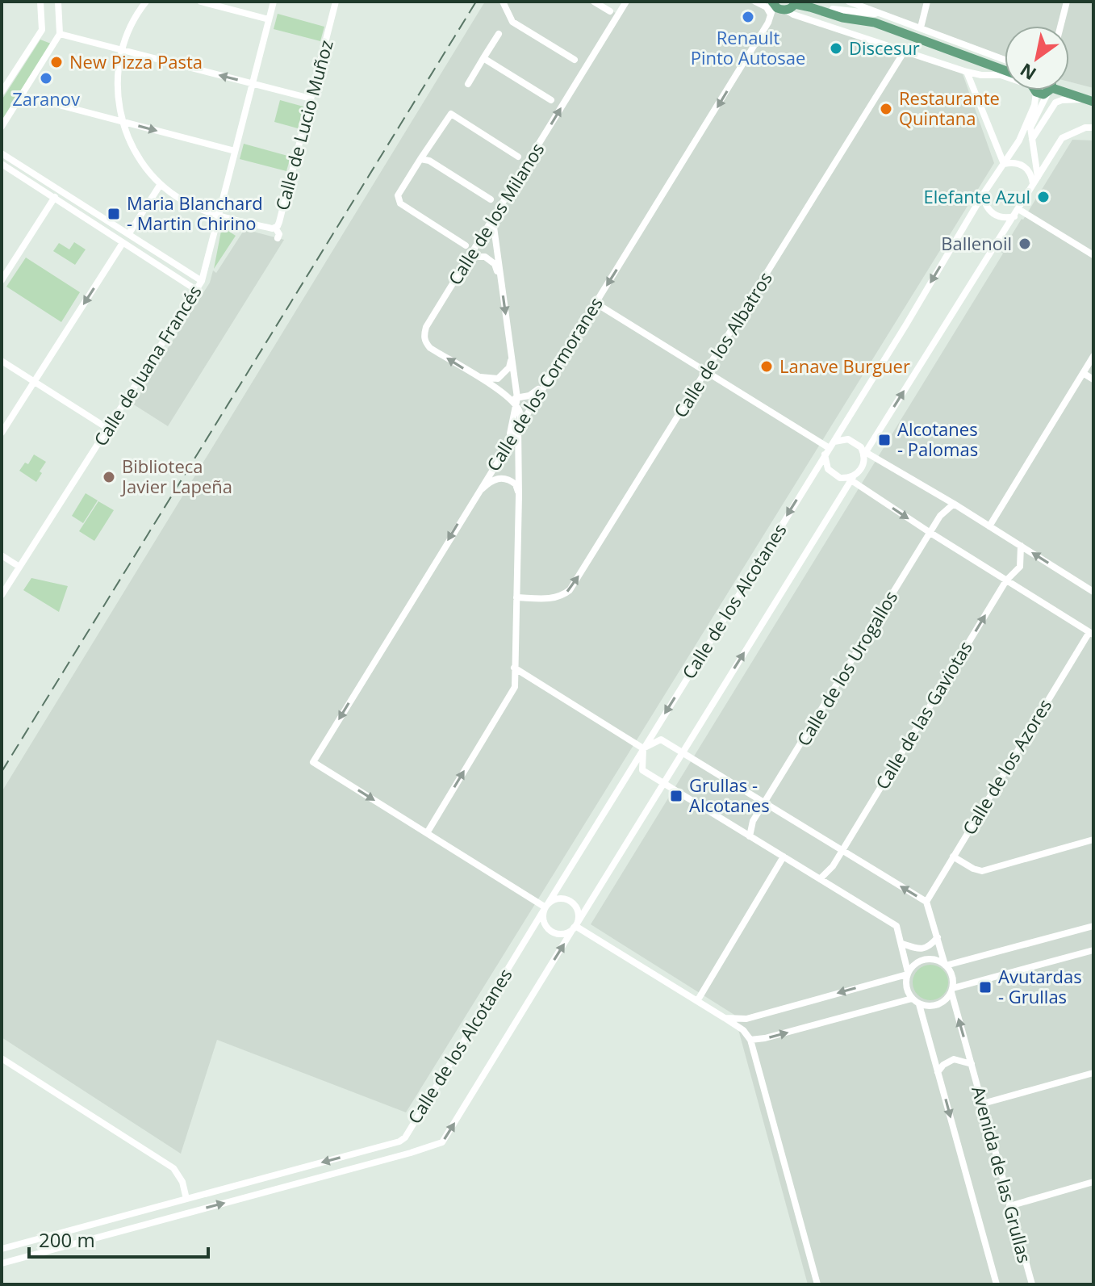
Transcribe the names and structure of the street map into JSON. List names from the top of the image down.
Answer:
{
  "streets": {
    "street": [
      "Calle de Lucio Muñoz",
      "Calle de los Milanos",
      "Calle de los Albatros",
      "Calle de Juana Francés",
      "Calle de los Cormoranes",
      "Calle de los Alcotanes",
      "Calle de los Urogallos",
      "Calle de las Gaviotas",
      "Calle de los Azores",
      "Avenida de las Grullas"
    ]
  },
  "crossings": [
    ["Calle de Lucio Muñoz", "Calle de Juana Francés"]
  ],
  "one_way": [
    "Calle de los Milanos",
    "Calle de los Albatros",
    "Calle de los Cormoranes",
    "Calle de las Gaviotas"
  ],
  "places": {
    "other": [
      "Renault Pinto Autosae",
      "Discesur",
      "New Pizza Pasta",
      "Zaranov",
      "Restaurante Quintana",
      "Elefante Azul",
      "Ballenoil",
      "Lanave Burguer",
      "Biblioteca Javier Lapeña"
    ],
    "transit": [
      "Maria Blanchard - Martin Chirino",
      "Alcotanes - Palomas",
      "Grullas - Alcotanes",
      "Avutardas - Grullas"
    ]
  },
  "scale_bar": "200 m",
  "north": "bottom left"
}
